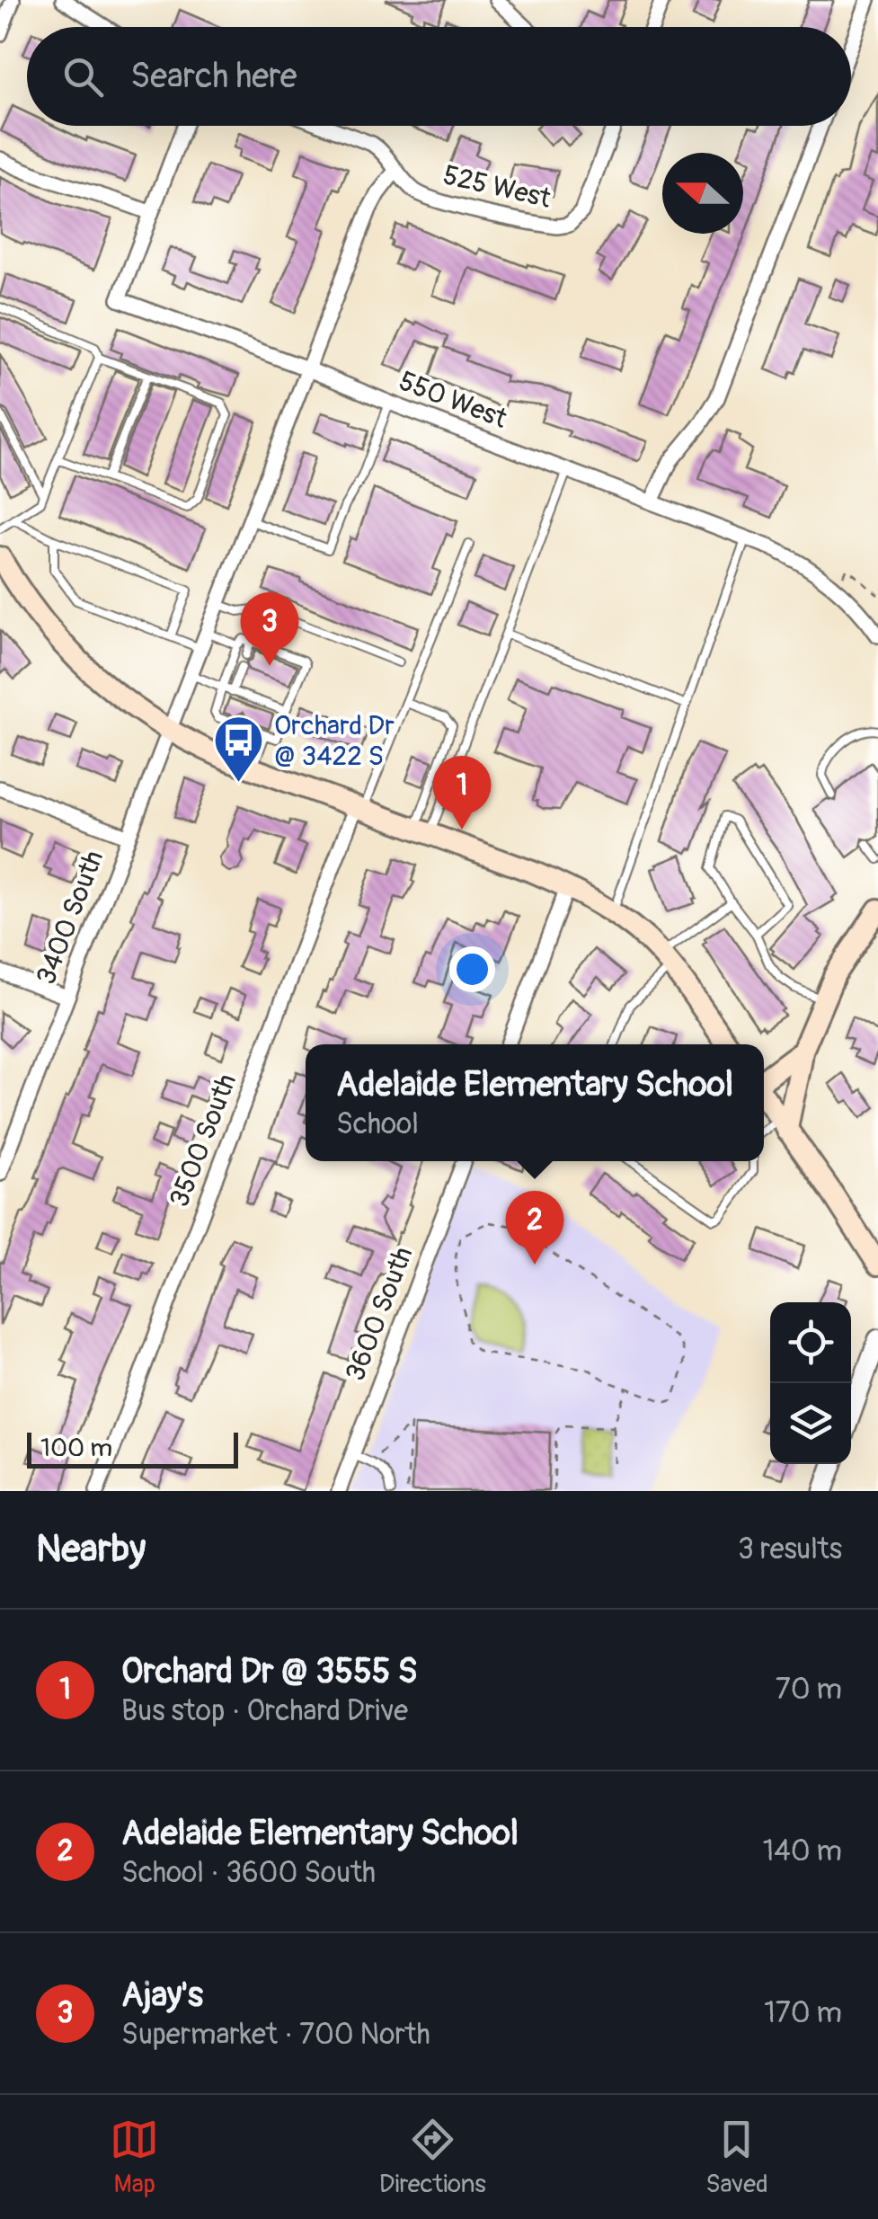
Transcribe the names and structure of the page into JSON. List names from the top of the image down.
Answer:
{
  "streets": {
    "street": [
      "525 West",
      "550 West",
      "3400 South",
      "3500 South",
      "3600 South"
    ]
  },
  "places": {
    "bus stop": ["Orchard Dr @ 3422 S"]
  },
  "scale_bar": "100 m",
  "north": "left",
  "page": {
    "search": "Search here",
    "pins": ["3", "1", "2"],
    "popup": ["Adelaide Elementary School", "School"],
    "scale": "100 m",
    "heading": ["Nearby", "3 results"],
    "list": [
      {
        "mark": "1",
        "name": "Orchard Dr @ 3555 S",
        "note": "Bus stop · Orchard Drive",
        "value": "70 m"
      },
      {
        "mark": "2",
        "name": "Adelaide Elementary School",
        "note": "School · 3600 South",
        "value": "140 m"
      },
      {
        "mark": "3",
        "name": "Ajay's",
        "note": "Supermarket · 700 North",
        "value": "170 m"
      }
    ],
    "nav": ["Map", "Directions", "Saved"]
  }
}
